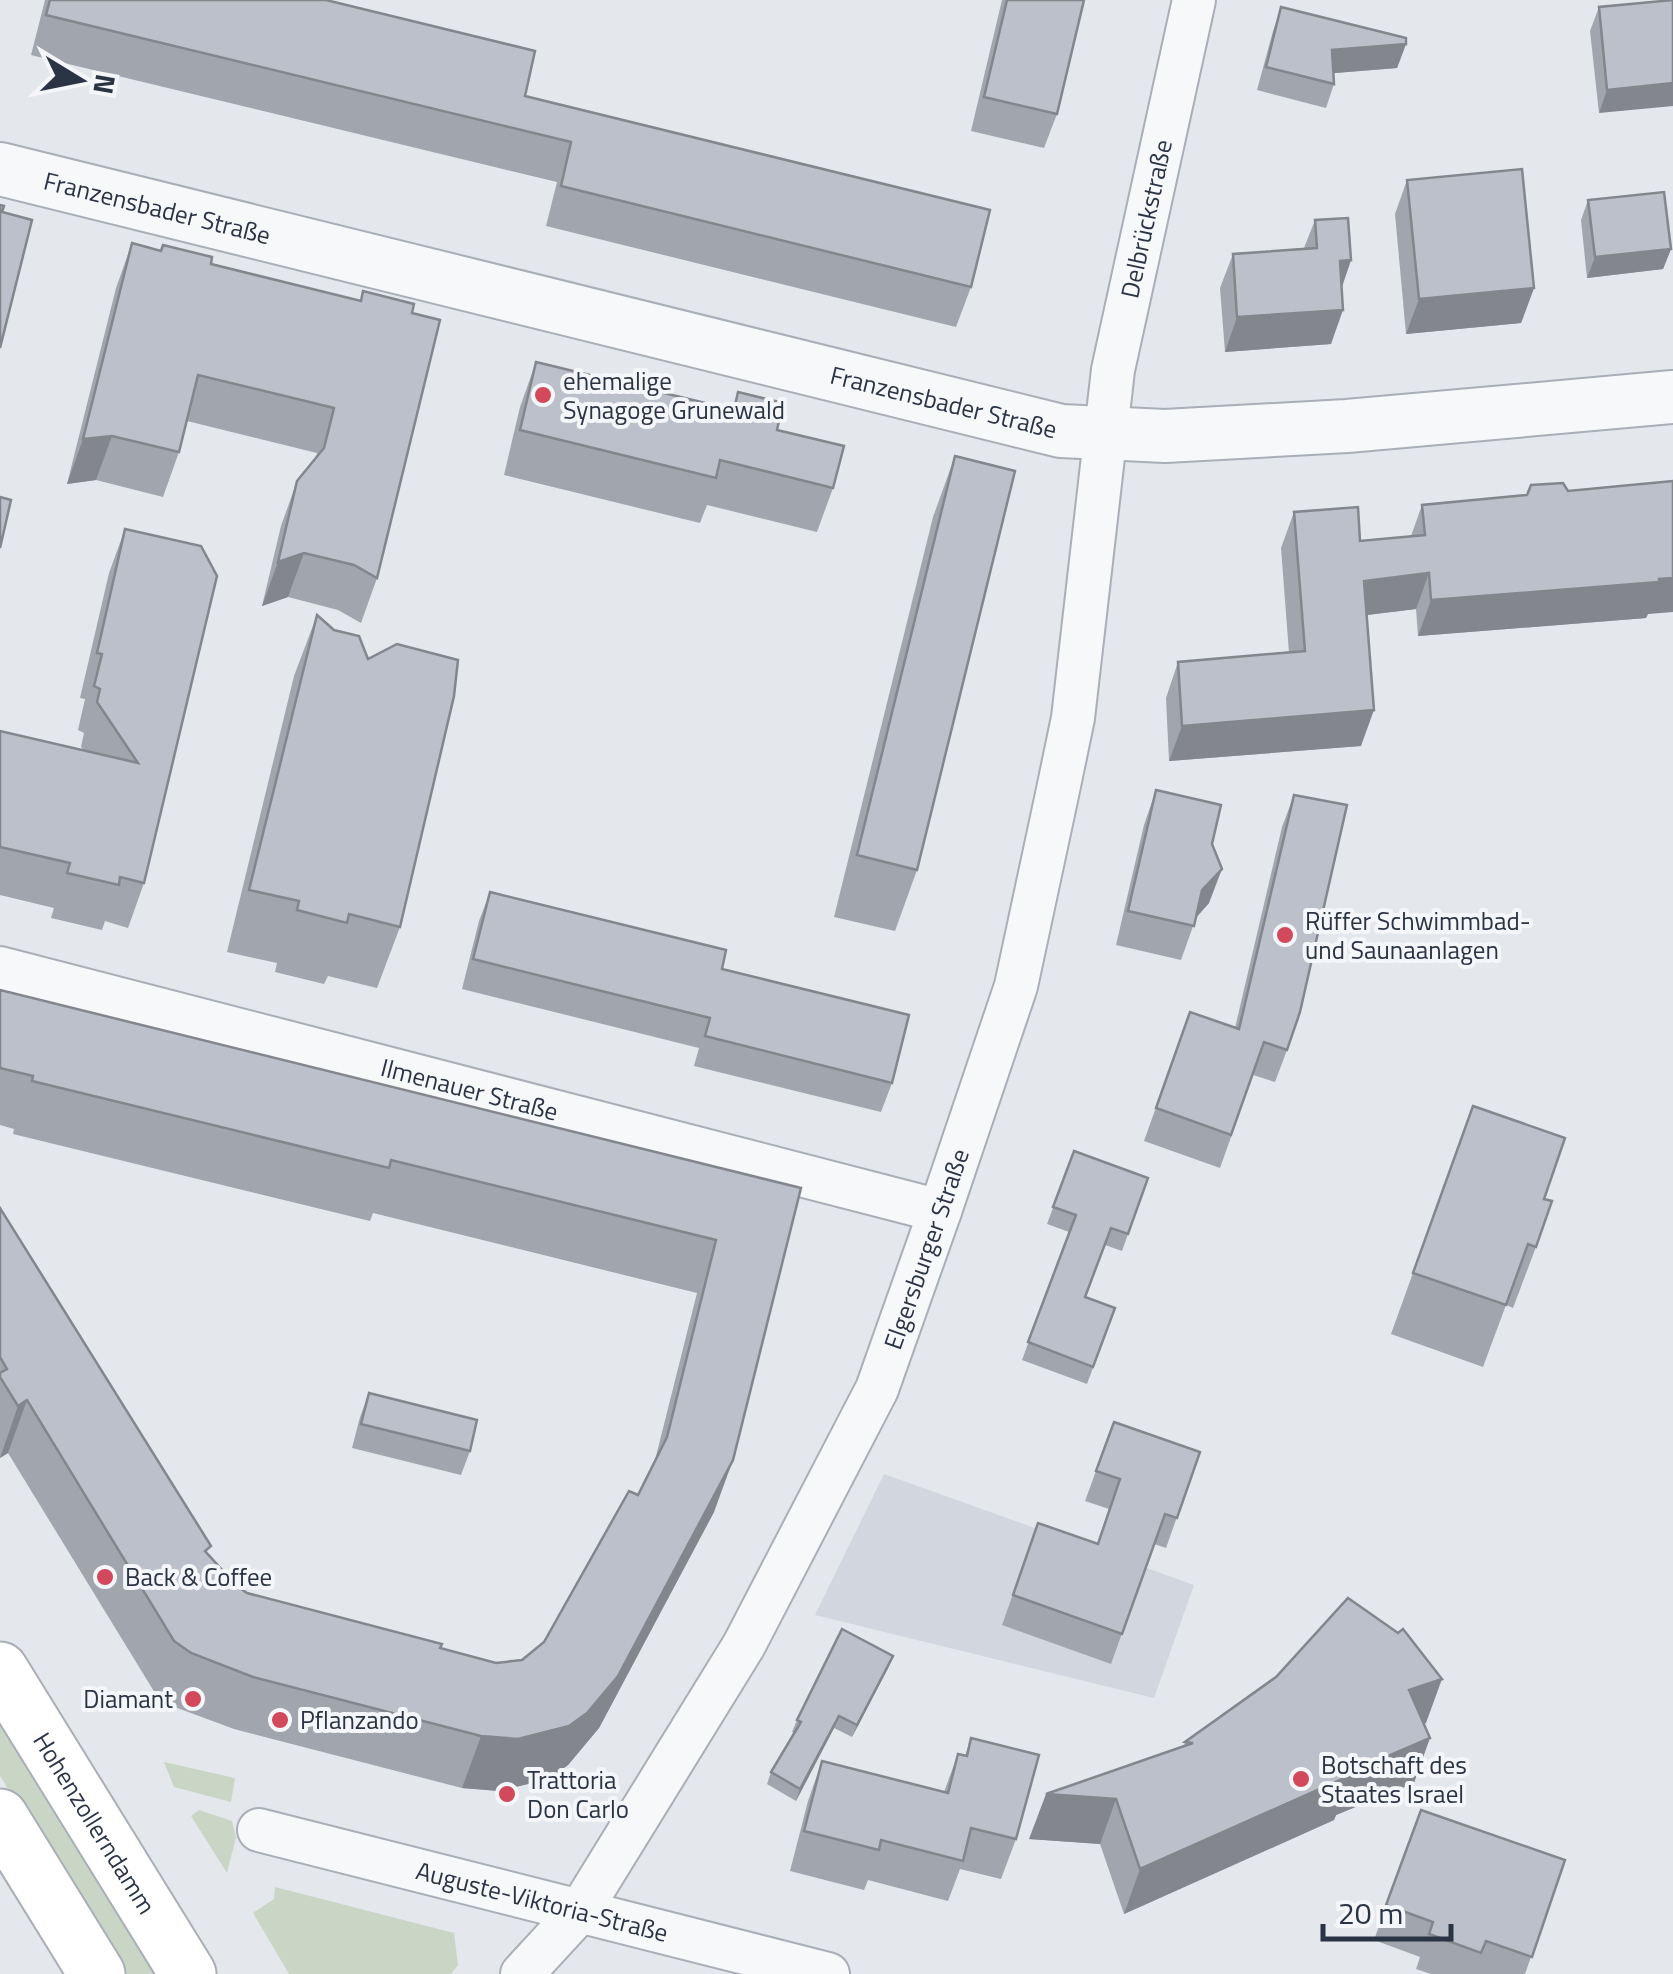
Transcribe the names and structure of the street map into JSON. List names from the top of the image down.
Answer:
{
  "streets": {
    "main road": ["Hohenzollerndamm"],
    "street": [
      "Franzensbader Straße",
      "Delbrückstraße",
      "Ilmenauer Straße",
      "Elgersburger Straße",
      "Auguste-Viktoria-Straße"
    ]
  },
  "crossings": [
    ["Franzensbader Straße", "Delbrückstraße"],
    ["Franzensbader Straße", "Elgersburger Straße"],
    ["Delbrückstraße", "Elgersburger Straße"],
    ["Ilmenauer Straße", "Elgersburger Straße"],
    ["Elgersburger Straße", "Auguste-Viktoria-Straße"]
  ],
  "places": [
    "ehemalige Synagoge Grunewald",
    "Rüffer Schwimmbad- und Saunaanlagen",
    "Back & Coffee",
    "Diamant",
    "Pflanzando",
    "Botschaft des Staates Israel",
    "Trattoria Don Carlo"
  ],
  "scale_bar": "20 m",
  "north": "right"
}
